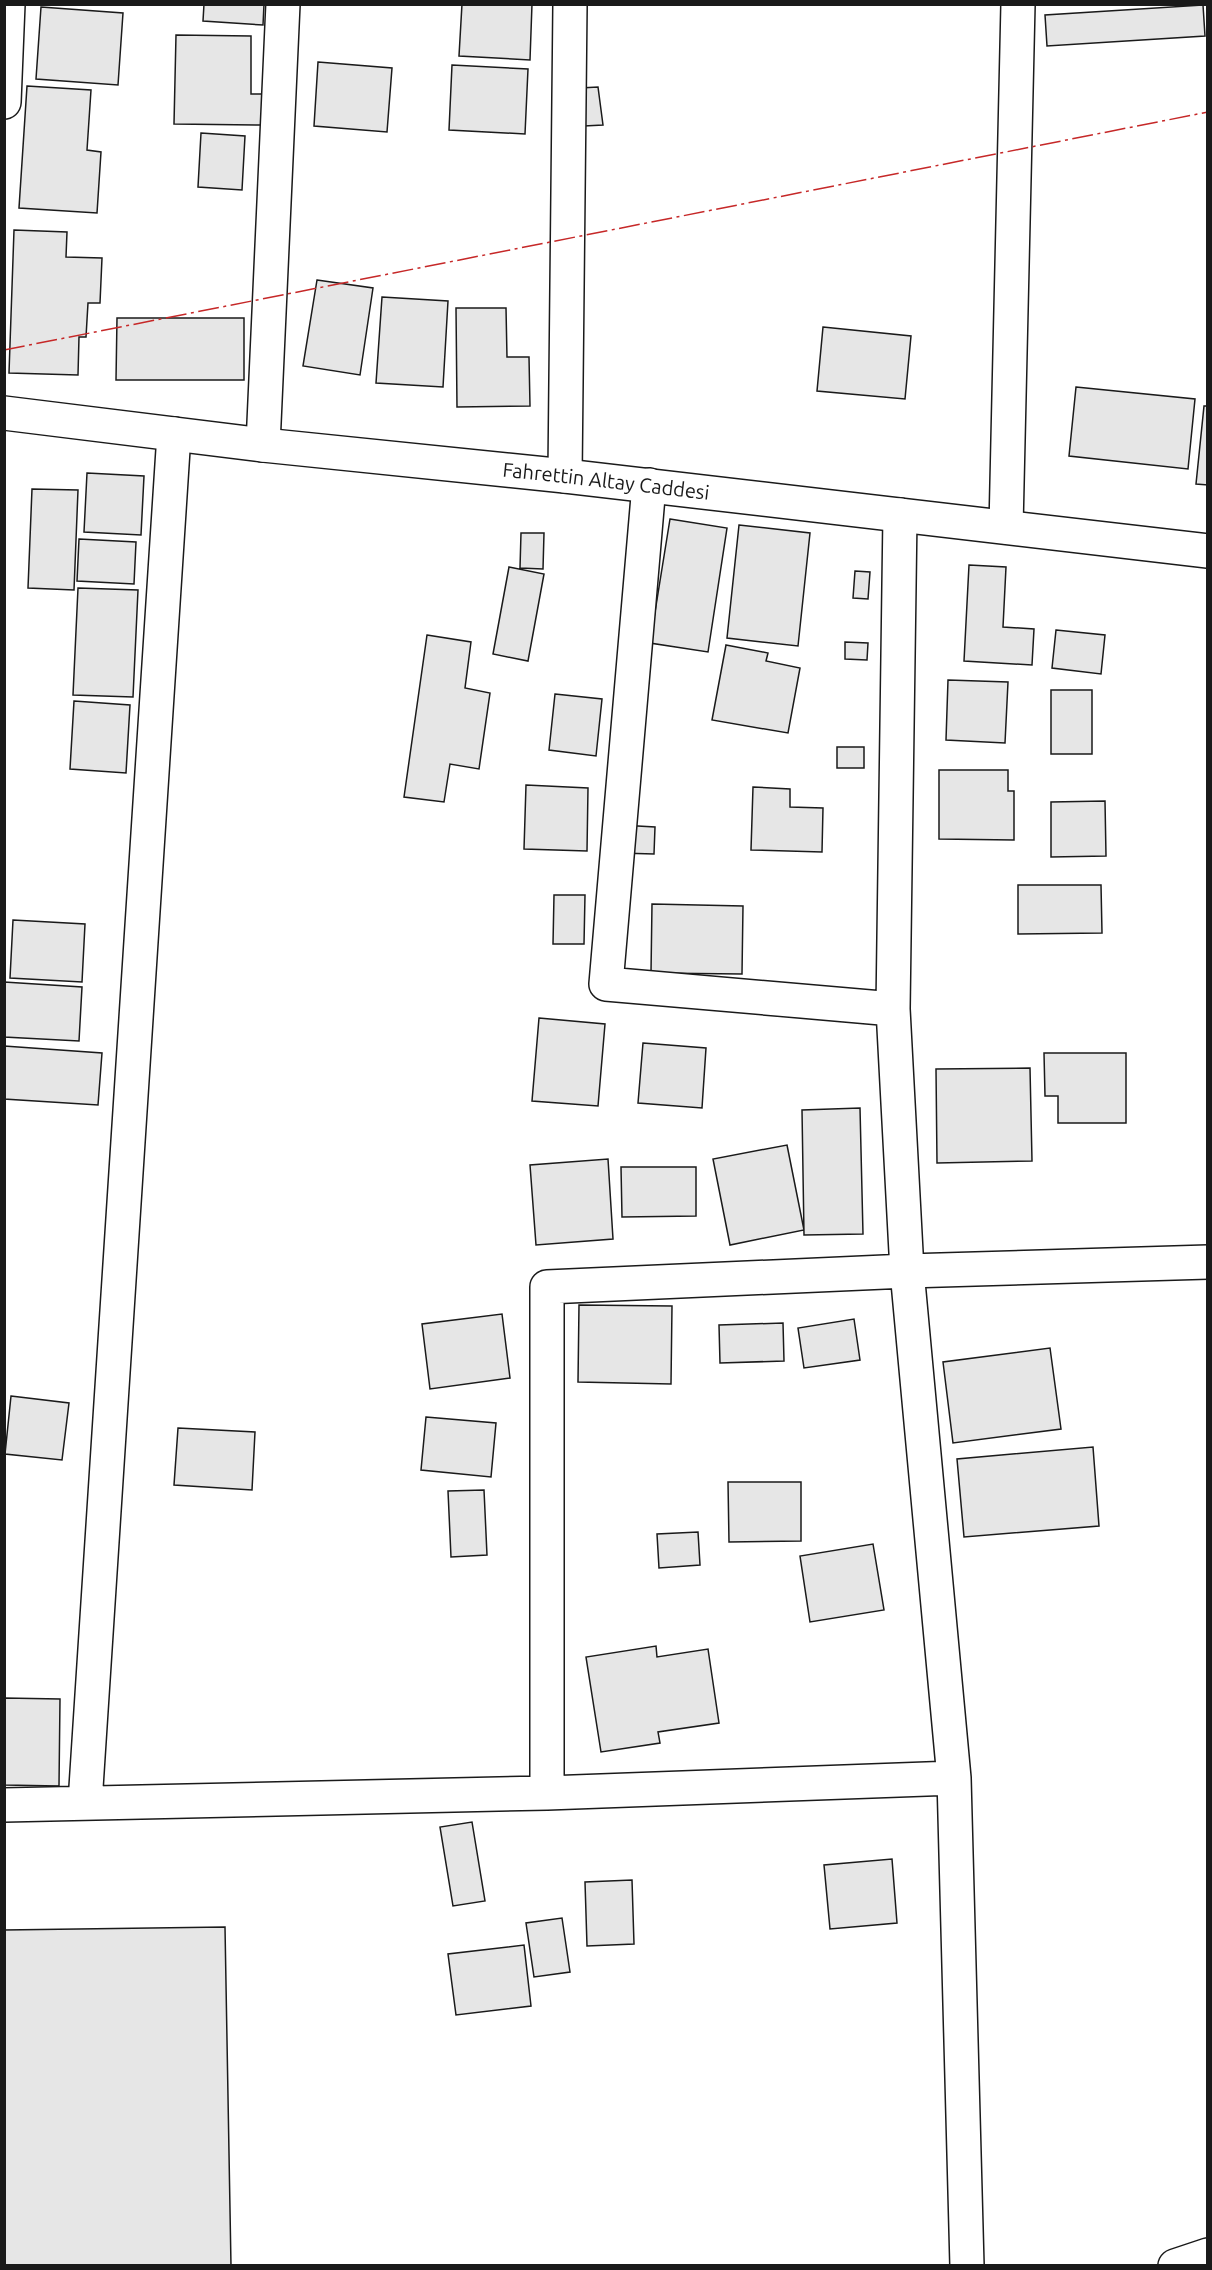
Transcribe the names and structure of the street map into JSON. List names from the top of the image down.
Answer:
{
  "streets": {
    "street": ["Fahrettin Altay Caddesi"]
  }
}
